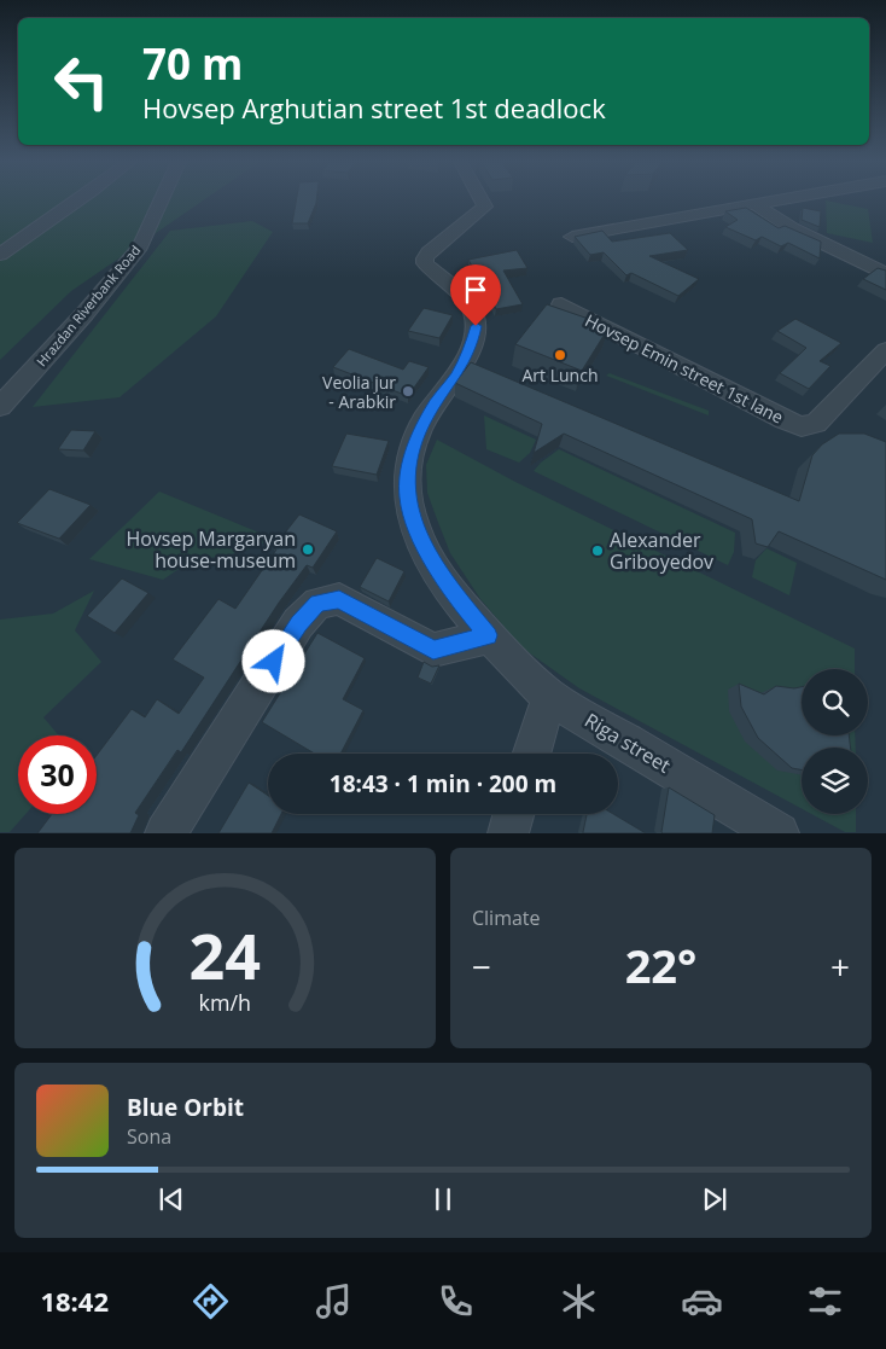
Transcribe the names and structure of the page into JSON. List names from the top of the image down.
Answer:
{
  "streets": {
    "street": ["Hrazdan Riverbank Road", "Hovsep Emin street 1st lane", "Riga street"]
  },
  "places": [
    "Art Lunch",
    "Veolia jur - Arabkir",
    "Hovsep Margaryan house-museum",
    "Alexander Griboyedov"
  ],
  "page": {
    "turn": ["70 m", "Hovsep Arghutian street 1st deadlock"],
    "limit": "30",
    "trip": "18:43 · 1 min · 200 m",
    "tile": "Climate",
    "heat": ["−", "22°", "+"],
    "song": ["Blue Orbit", "Sona"],
    "tabs": "18:42",
    "gauge": ["24", "km/h"]
  }
}
